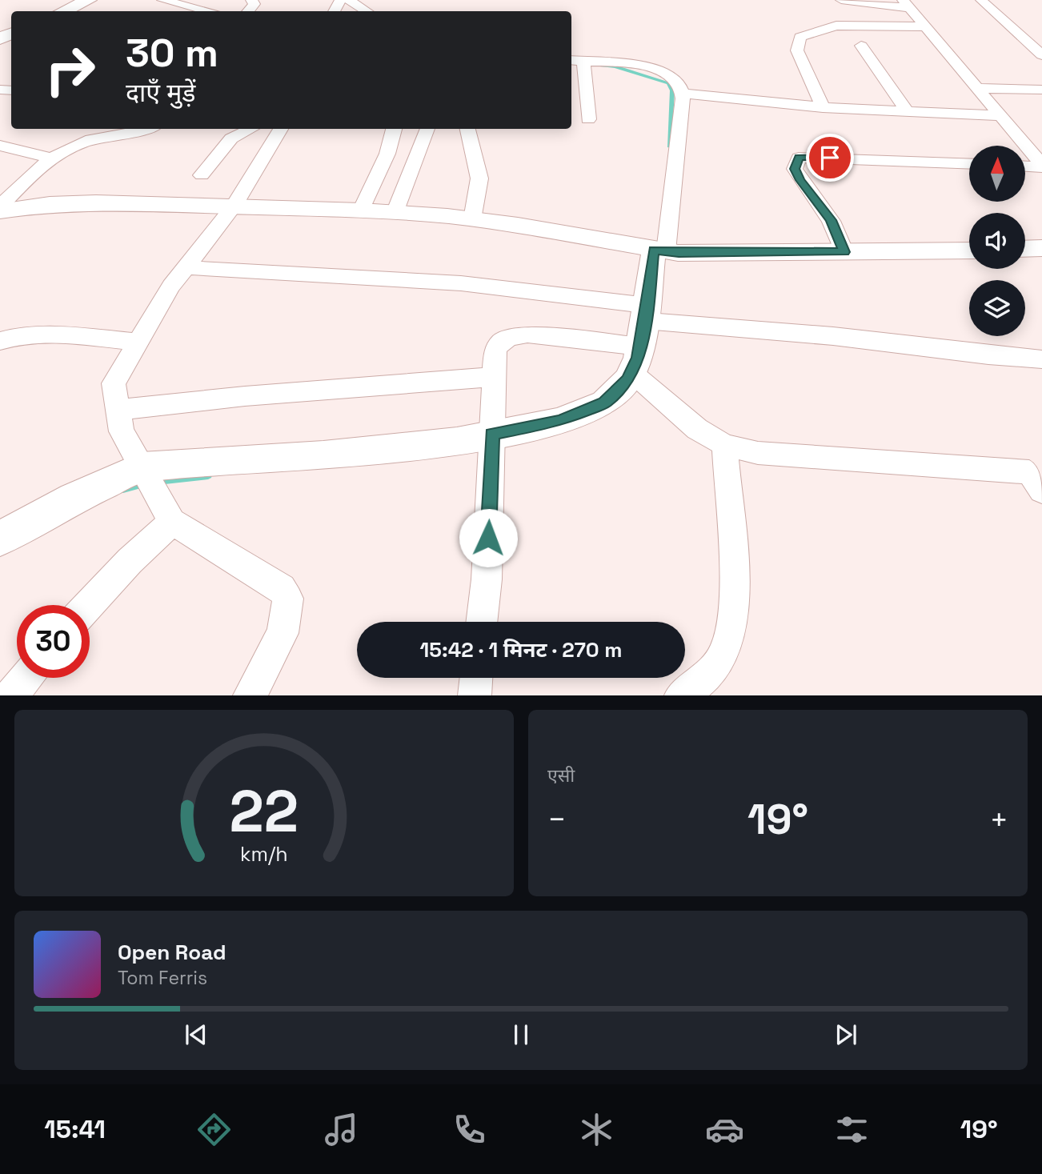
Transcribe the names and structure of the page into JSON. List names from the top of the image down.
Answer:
{
  "north": "top",
  "page": {
    "turn": ["30 m", "दाएँ मुड़ें"],
    "limit": "30",
    "trip": "15:42 · 1 मिनट · 270 m",
    "tile": "एसी",
    "heat": ["−", "19°", "+"],
    "song": ["Open Road", "Tom Ferris"],
    "tabs": ["15:41", "19°"],
    "gauge": ["22", "km/h"]
  }
}
